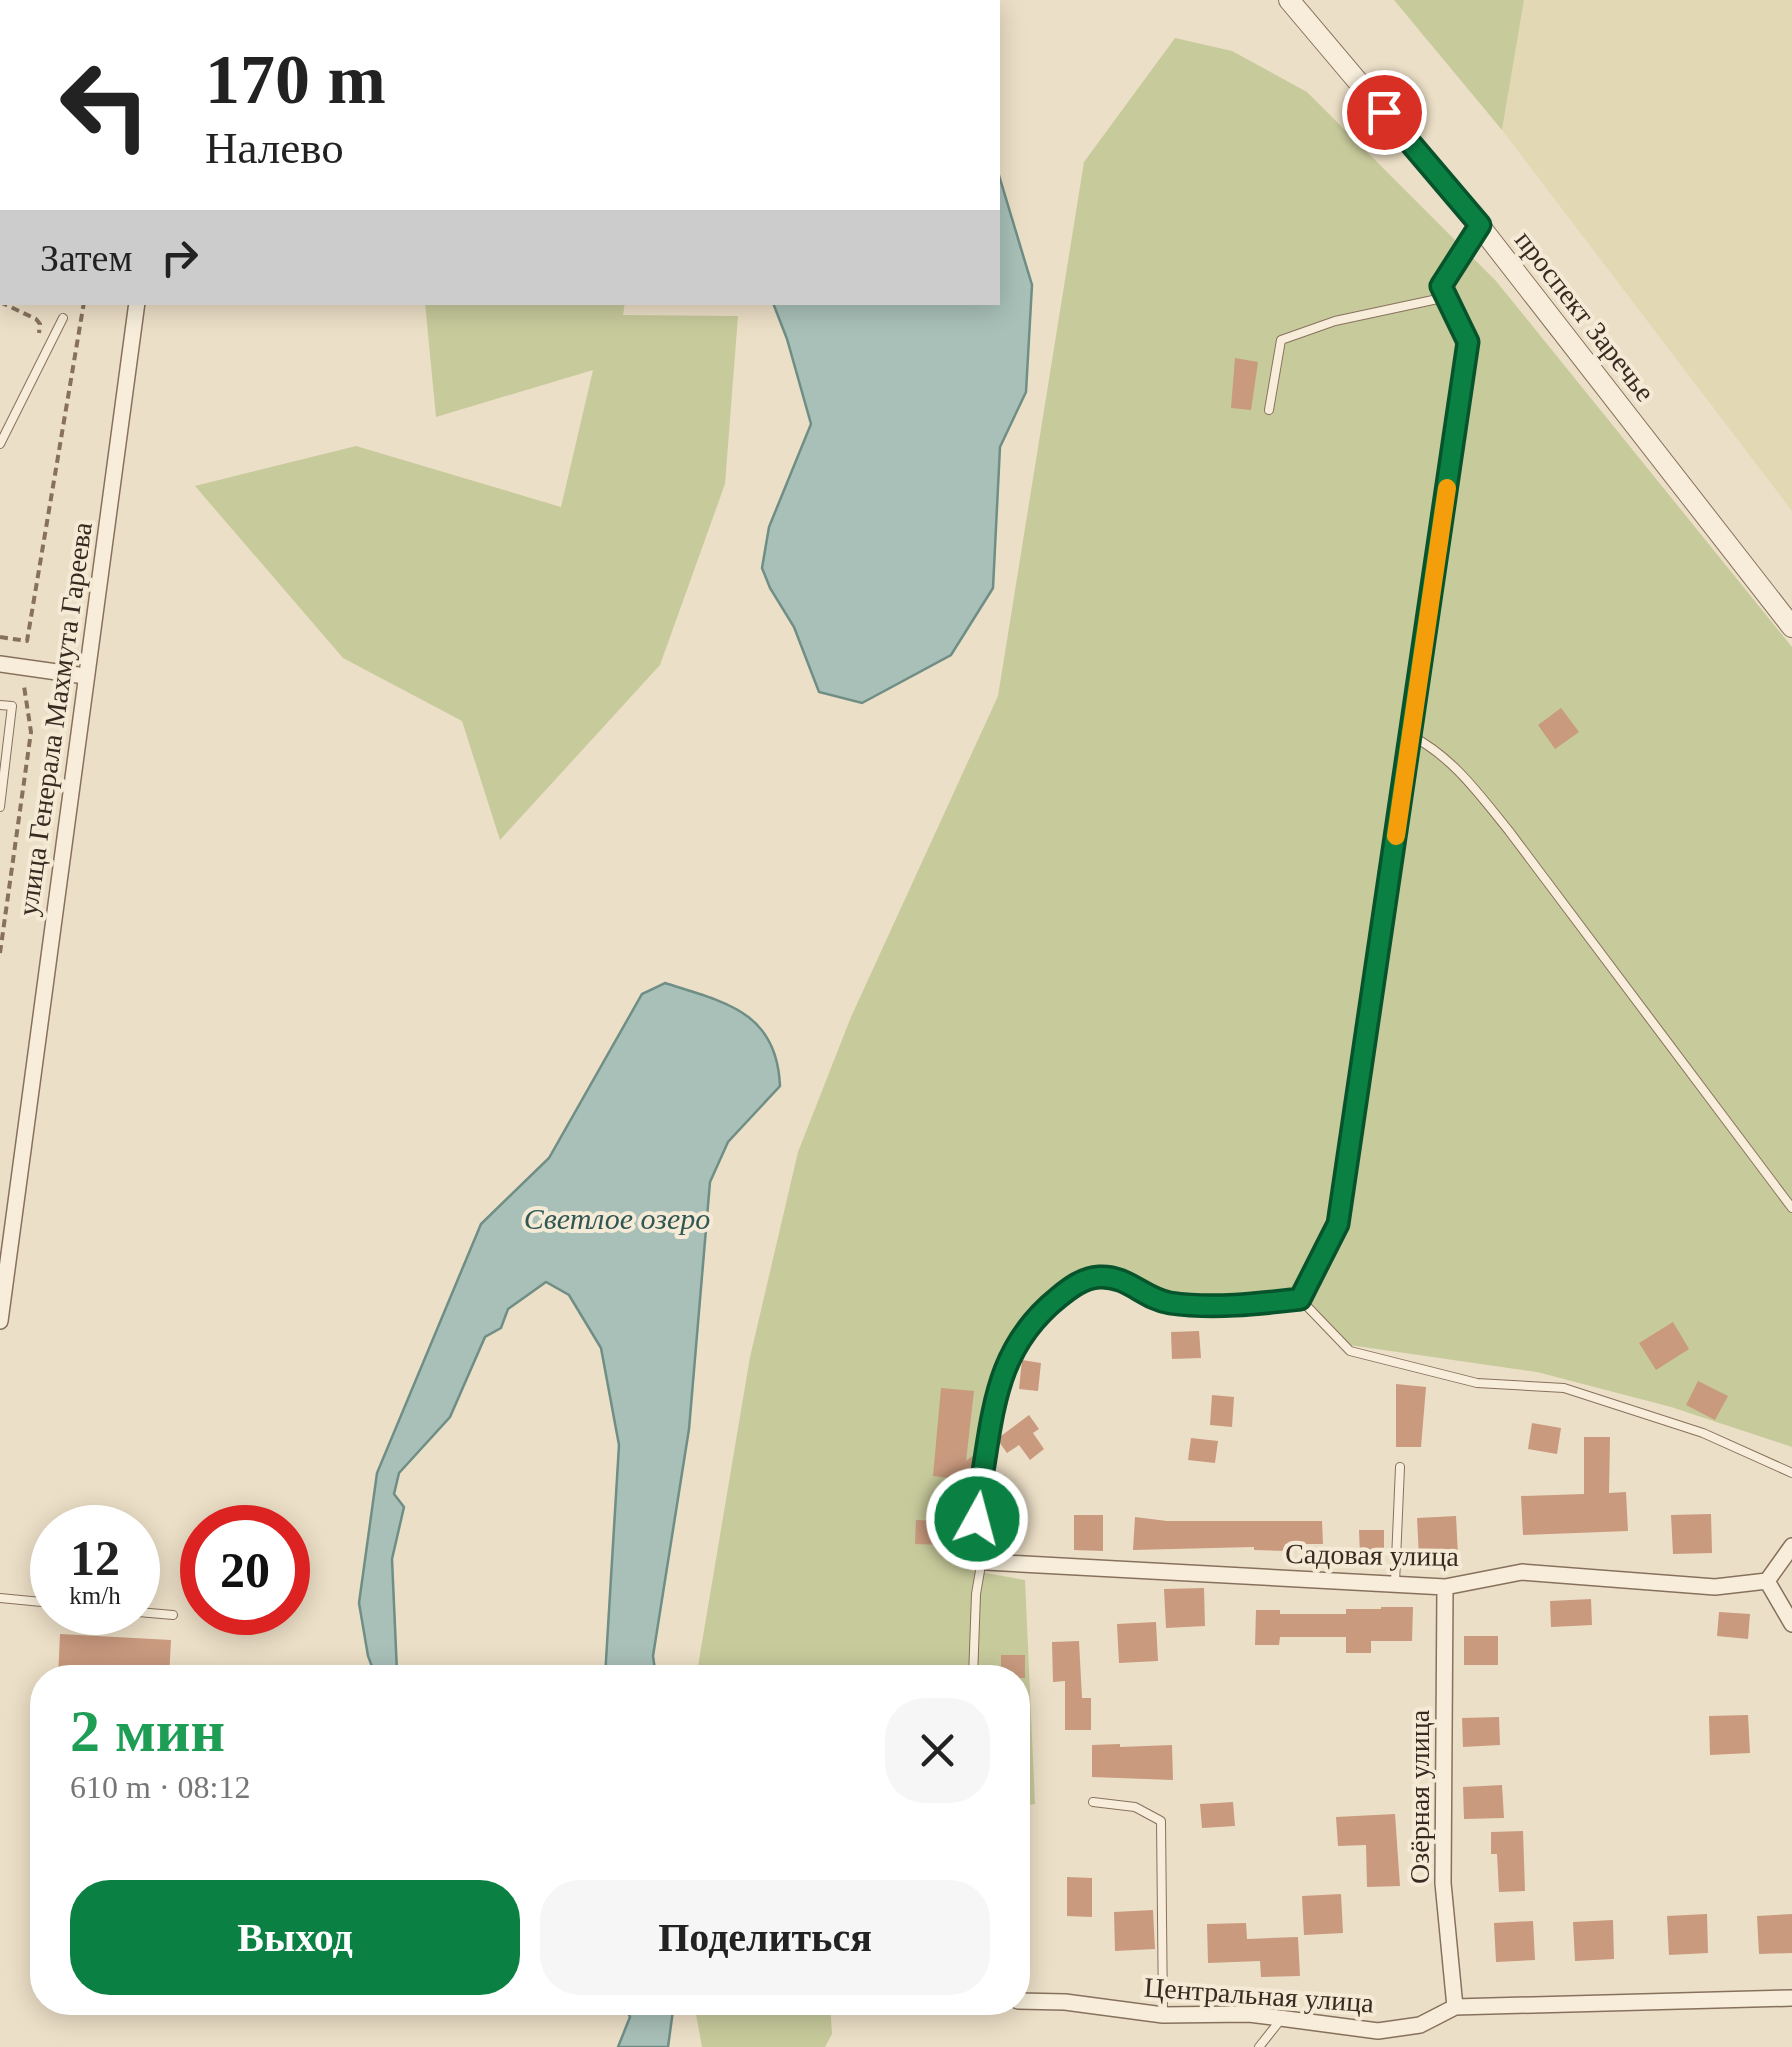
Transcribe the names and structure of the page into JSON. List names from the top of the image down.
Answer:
{
  "streets": {
    "street": [
      "проспект Заречье",
      "улица Генерала Махмута Гареева",
      "Садовая улица",
      "Озёрная улица",
      "Центральная улица"
    ]
  },
  "crossings": [
    ["Садовая улица", "Озёрная улица"],
    ["Озёрная улица", "Центральная улица"]
  ],
  "water": ["Светлое озеро"],
  "page": {
    "turn": ["170 m", "Налево"],
    "then": "Затем",
    "speed": "12 km/h",
    "limit": "20",
    "heading": ["2 мин", "610 m · 08:12"],
    "buttons": ["Выход", "Поделиться"]
  }
}
